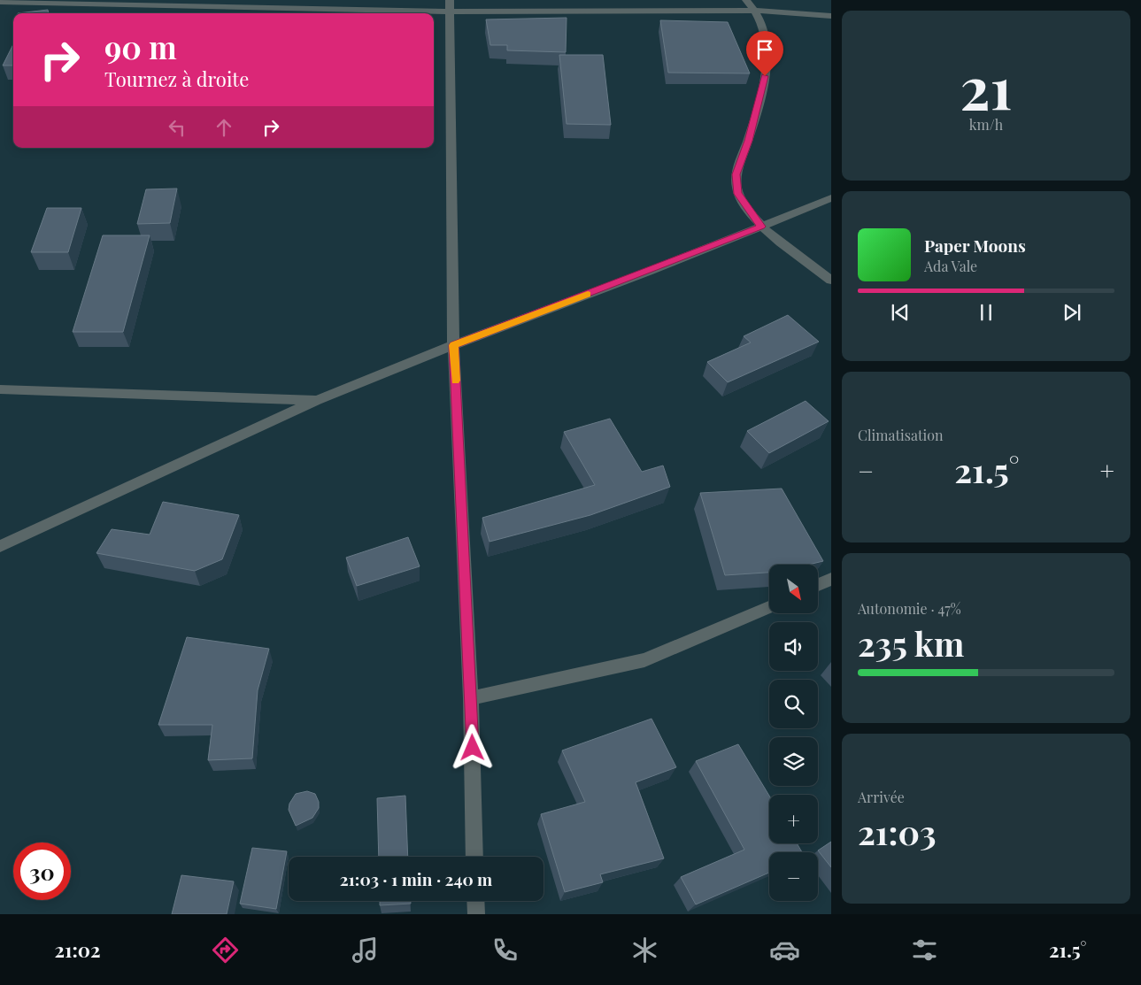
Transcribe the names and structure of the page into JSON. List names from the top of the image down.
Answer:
{
  "north": "bottom right",
  "page": {
    "tile": [
      ["21", "km/h"],
      "Climatisation",
      ["Autonomie · 47%", "235 km"],
      ["Arrivée", "21:03"]
    ],
    "turn": ["90 m", "Tournez à droite"],
    "song": ["Paper Moons", "Ada Vale"],
    "heat": ["−", "21.5°", "+"],
    "map_buttons": ["+", "−"],
    "limit": "30",
    "trip": "21:03 · 1 min · 240 m",
    "tabs": ["21:02", "21.5°"]
  }
}
